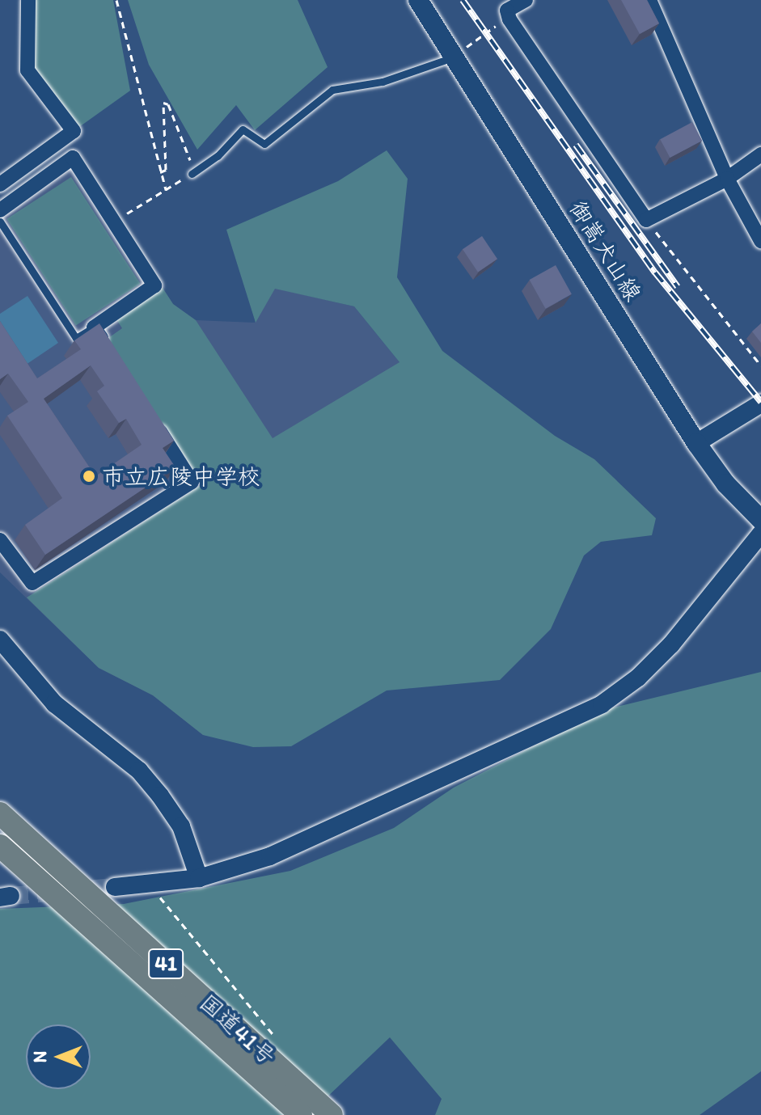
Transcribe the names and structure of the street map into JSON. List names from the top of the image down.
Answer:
{
  "streets": {
    "highway": ["41", "国道41号"],
    "main road": ["御嵩犬山線"]
  },
  "places": ["市立広陵中学校"],
  "north": "left"
}
